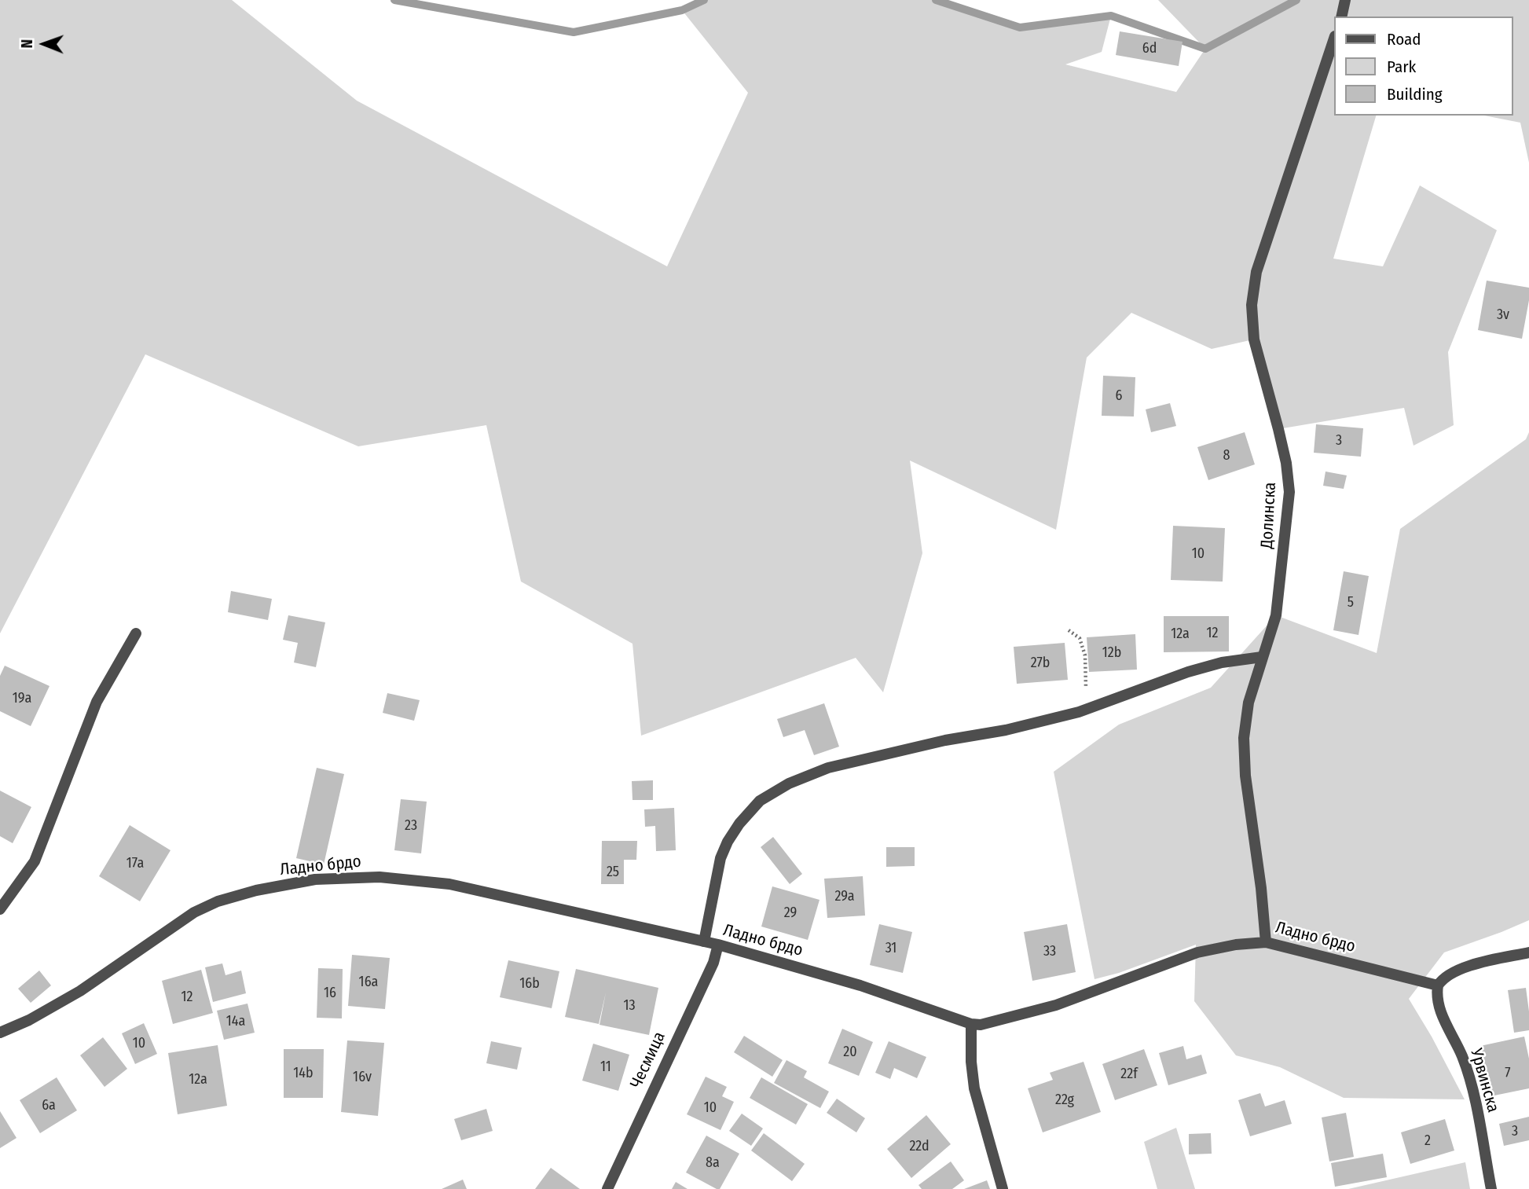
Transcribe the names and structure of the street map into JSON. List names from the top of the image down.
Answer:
{
  "streets": {
    "street": [
      "Долинска",
      "Ладно брдо",
      "Чесмица",
      "Урвинска"
    ]
  },
  "crossings": [
    ["Долинска", "Ладно брдо"],
    ["Ладно брдо", "Чесмица"],
    ["Ладно брдо", "Урвинска"]
  ],
  "house_numbers": [
    "6d",
    "3v",
    "6",
    "3",
    "8",
    "10",
    "5",
    "12",
    "12a",
    "12b",
    "27b",
    "19a",
    "23",
    "17a",
    "25",
    "29a",
    "29",
    "31",
    "33",
    "16a",
    "16b",
    "16",
    "12",
    "13",
    "14a",
    "10",
    "20",
    "11",
    "14b",
    "7",
    "22f",
    "16v",
    "12a",
    "22g",
    "6a",
    "10",
    "3",
    "2",
    "22d",
    "8a"
  ],
  "legend": ["Road", "Park", "Building"],
  "north": "left"
}
